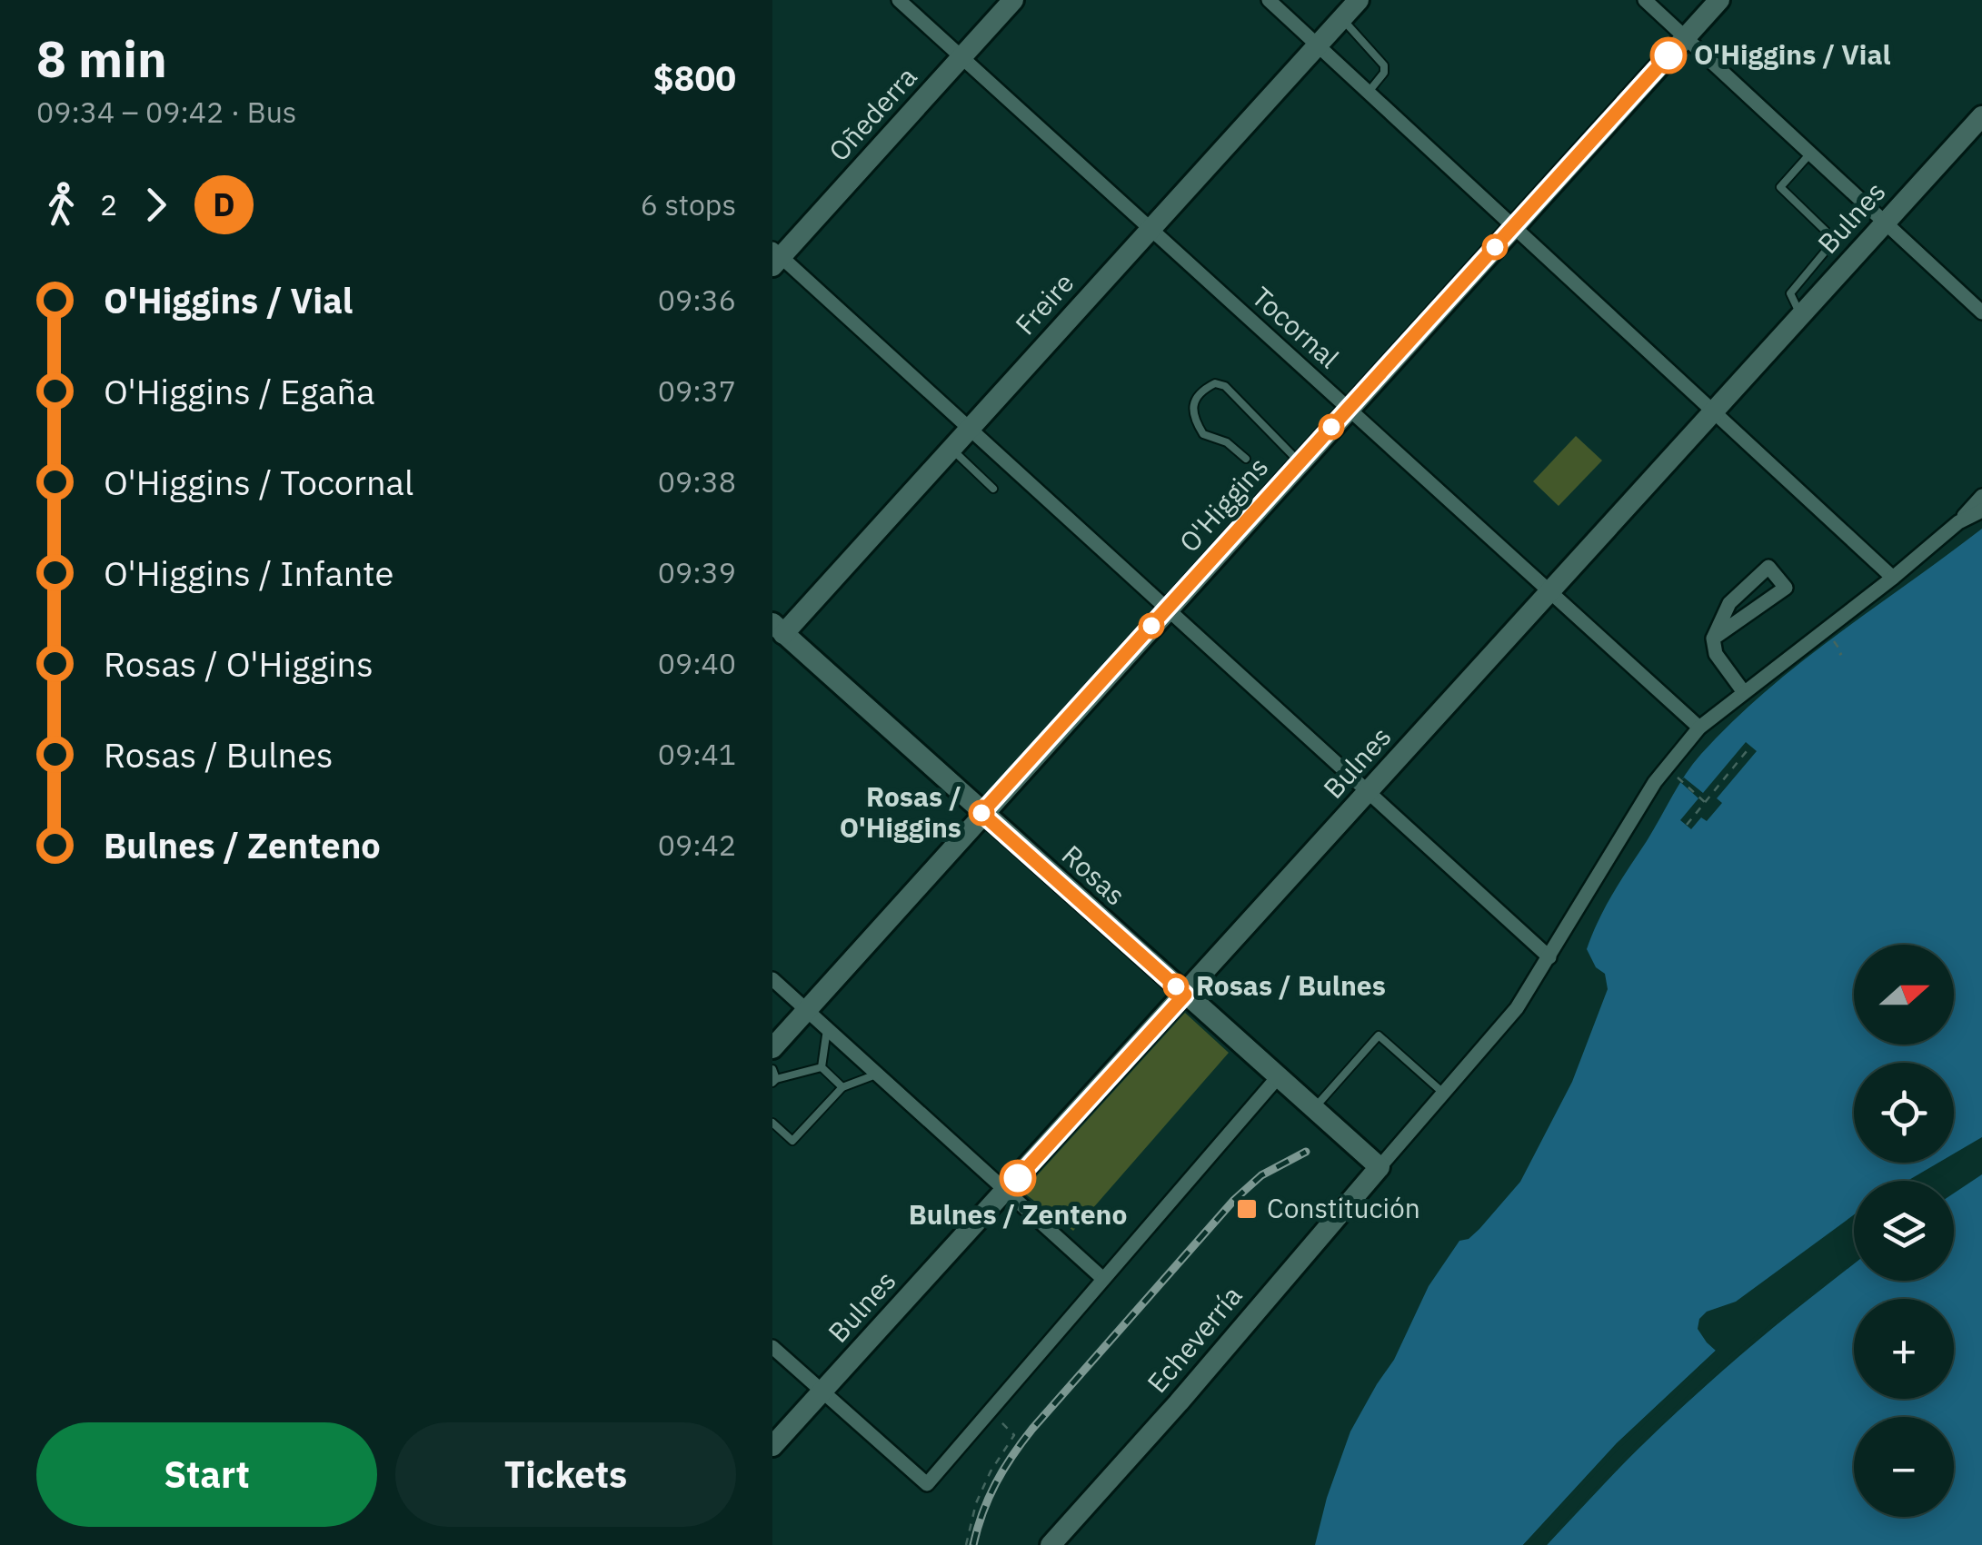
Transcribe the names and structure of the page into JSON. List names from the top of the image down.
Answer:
{
  "streets": {
    "main road": [
      "Oñederra",
      "Bulnes",
      "Freire",
      "O'Higgins",
      "Rosas",
      "Echeverría"
    ],
    "street": ["Tocornal"]
  },
  "crossings": [
    ["Oñederra", "Tocornal"],
    ["Bulnes", "Tocornal"],
    ["Bulnes", "Rosas"],
    ["Freire", "Tocornal"],
    ["Freire", "Rosas"],
    ["Tocornal", "O'Higgins"],
    ["O'Higgins", "Rosas"],
    ["Rosas", "Echeverría"]
  ],
  "places": {
    "other": [
      "O'Higgins / Vial",
      "Rosas / O'Higgins",
      "Rosas / Bulnes",
      "Bulnes / Zenteno"
    ],
    "transit": ["Constitución"]
  },
  "lines": ["bus line D"],
  "north": "right",
  "page": {
    "heading": ["8 min", "09:34 – 09:42 · Bus", "$800"],
    "legs": ["2", "D", "6 stops"],
    "list": [
      {
        "name": "O'Higgins / Vial",
        "value": "09:36"
      },
      {
        "name": "O'Higgins / Egaña",
        "value": "09:37"
      },
      {
        "name": "O'Higgins / Tocornal",
        "value": "09:38"
      },
      {
        "name": "O'Higgins / Infante",
        "value": "09:39"
      },
      {
        "name": "Rosas / O'Higgins",
        "value": "09:40"
      },
      {
        "name": "Rosas / Bulnes",
        "value": "09:41"
      },
      {
        "name": "Bulnes / Zenteno",
        "value": "09:42"
      }
    ],
    "map_buttons": ["+", "−"],
    "buttons": ["Start", "Tickets"]
  }
}
